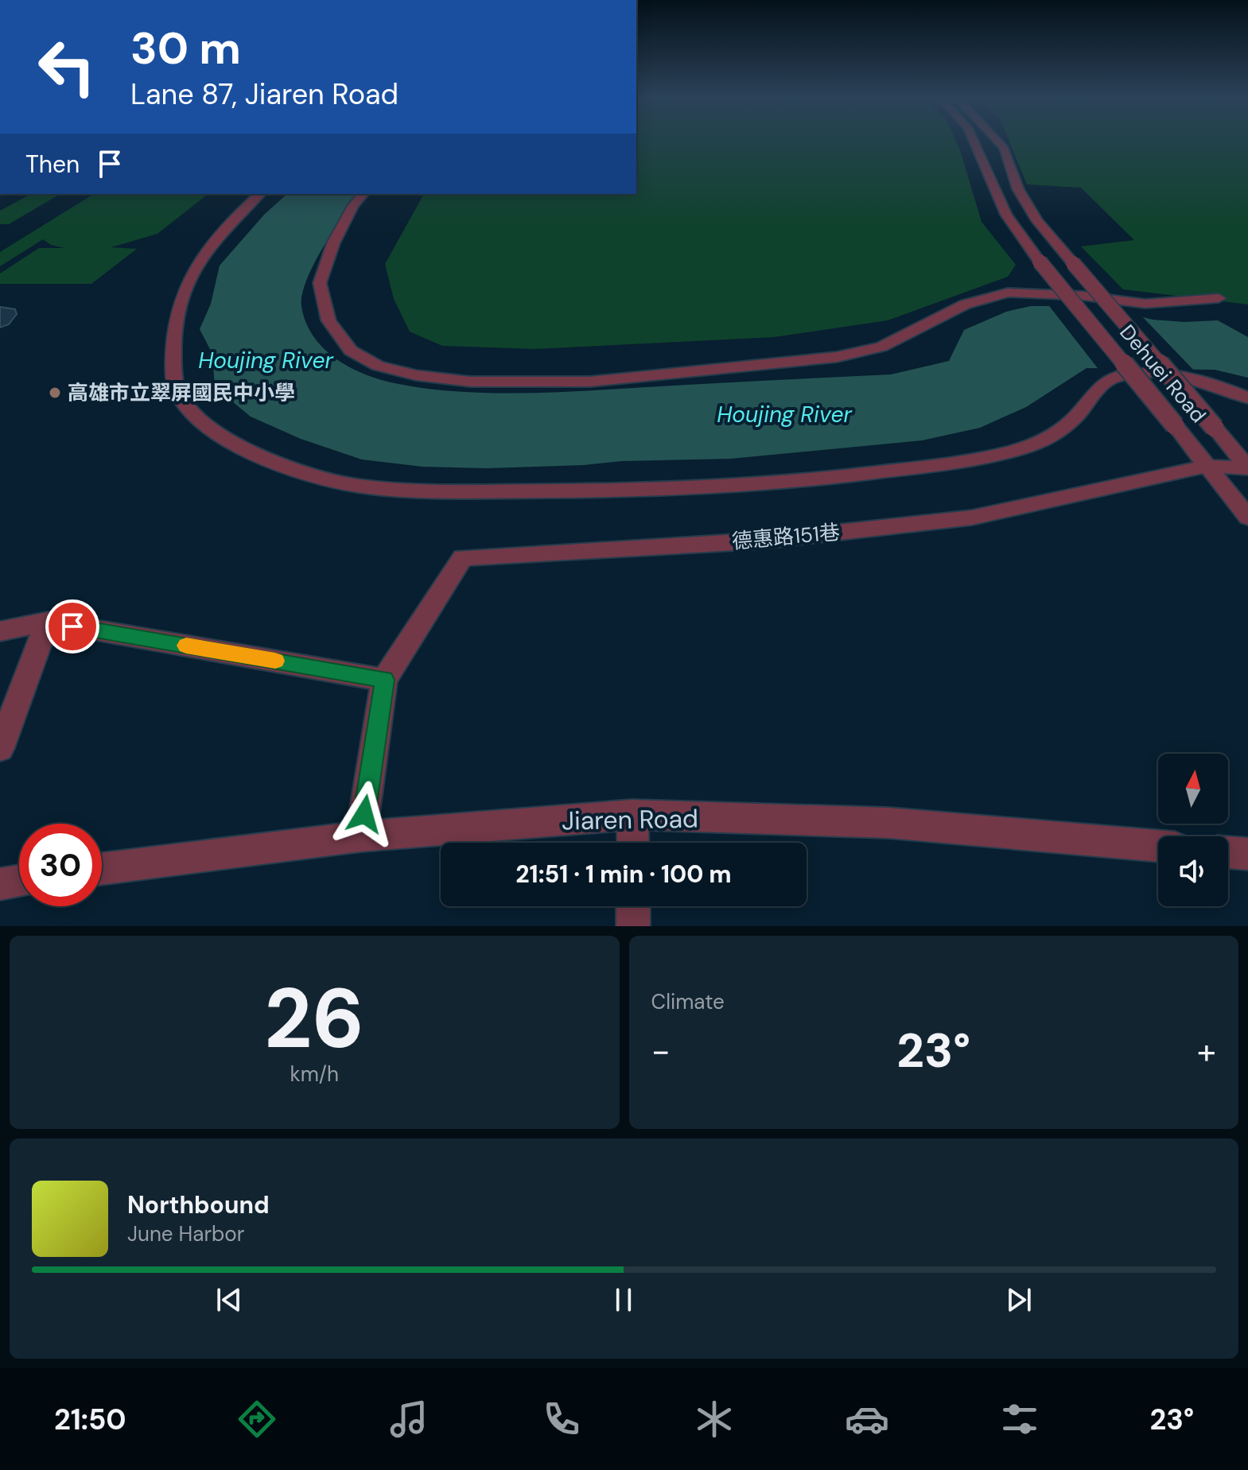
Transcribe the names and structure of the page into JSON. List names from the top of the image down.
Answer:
{
  "streets": {
    "street": ["Dehuei Road", "德惠路151巷", "Jiaren Road"]
  },
  "crossings": [
    ["Dehuei Road", "德惠路151巷"]
  ],
  "water": ["Houjing River"],
  "places": ["高雄市立翠屏國民中小學"],
  "north": "top",
  "page": {
    "turn": ["30 m", "Lane 87, Jiaren Road"],
    "then": "Then",
    "limit": "30",
    "trip": "21:51 · 1 min · 100 m",
    "tile": [
      ["26", "km/h"],
      "Climate"
    ],
    "heat": ["−", "23°", "+"],
    "song": ["Northbound", "June Harbor"],
    "tabs": ["21:50", "23°"]
  }
}
